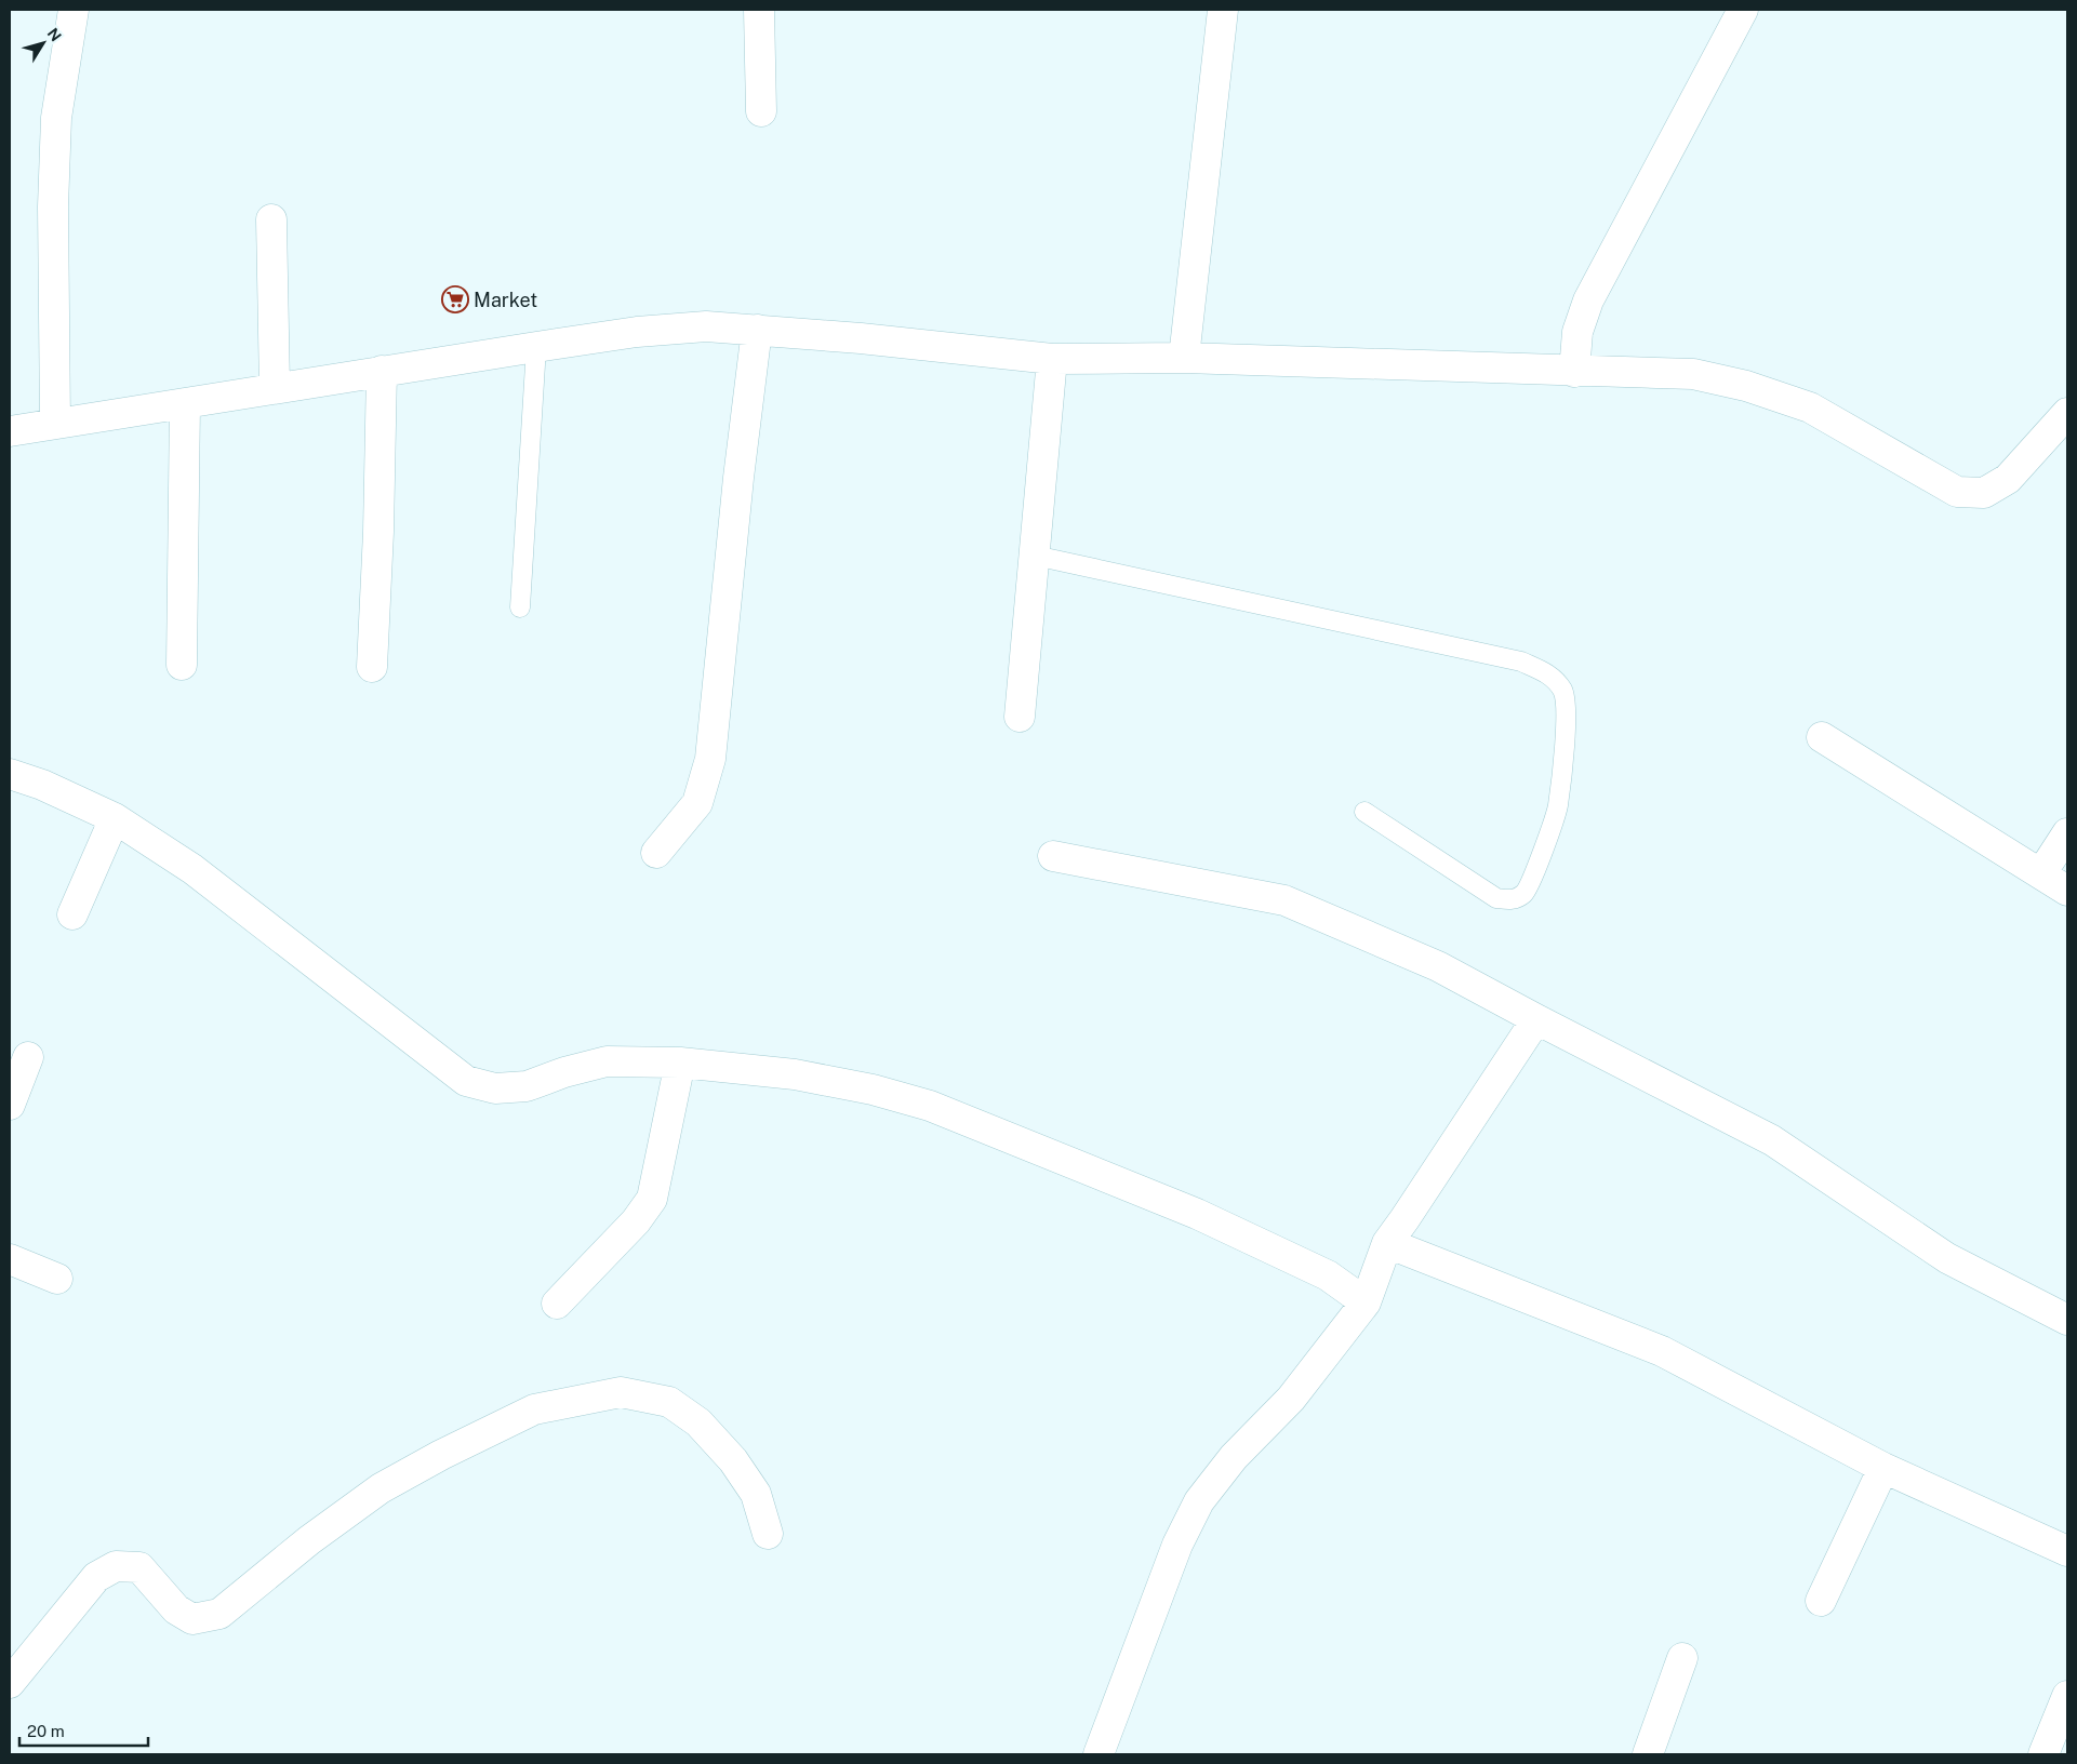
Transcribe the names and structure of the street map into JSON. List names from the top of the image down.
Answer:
{
  "places": {
    "supermarket": ["Market"]
  },
  "scale_bar": "20 m",
  "north": "top right"
}
